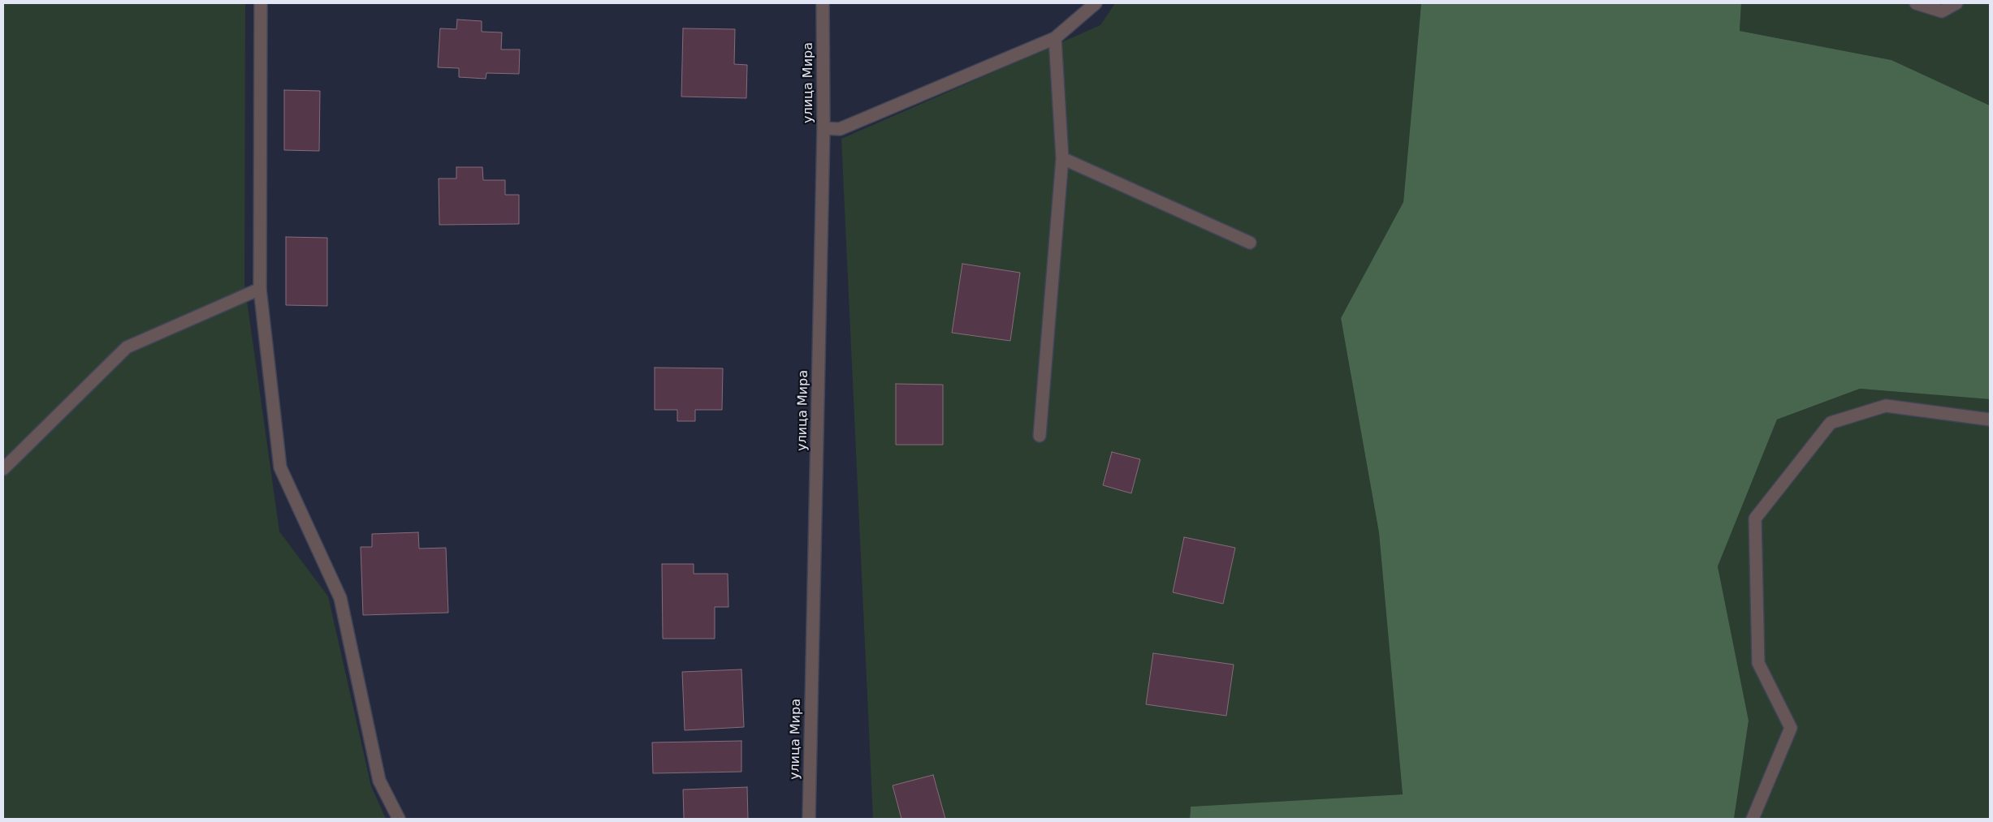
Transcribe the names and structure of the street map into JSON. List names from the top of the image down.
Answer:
{
  "streets": {
    "street": ["улица Мира"]
  }
}
